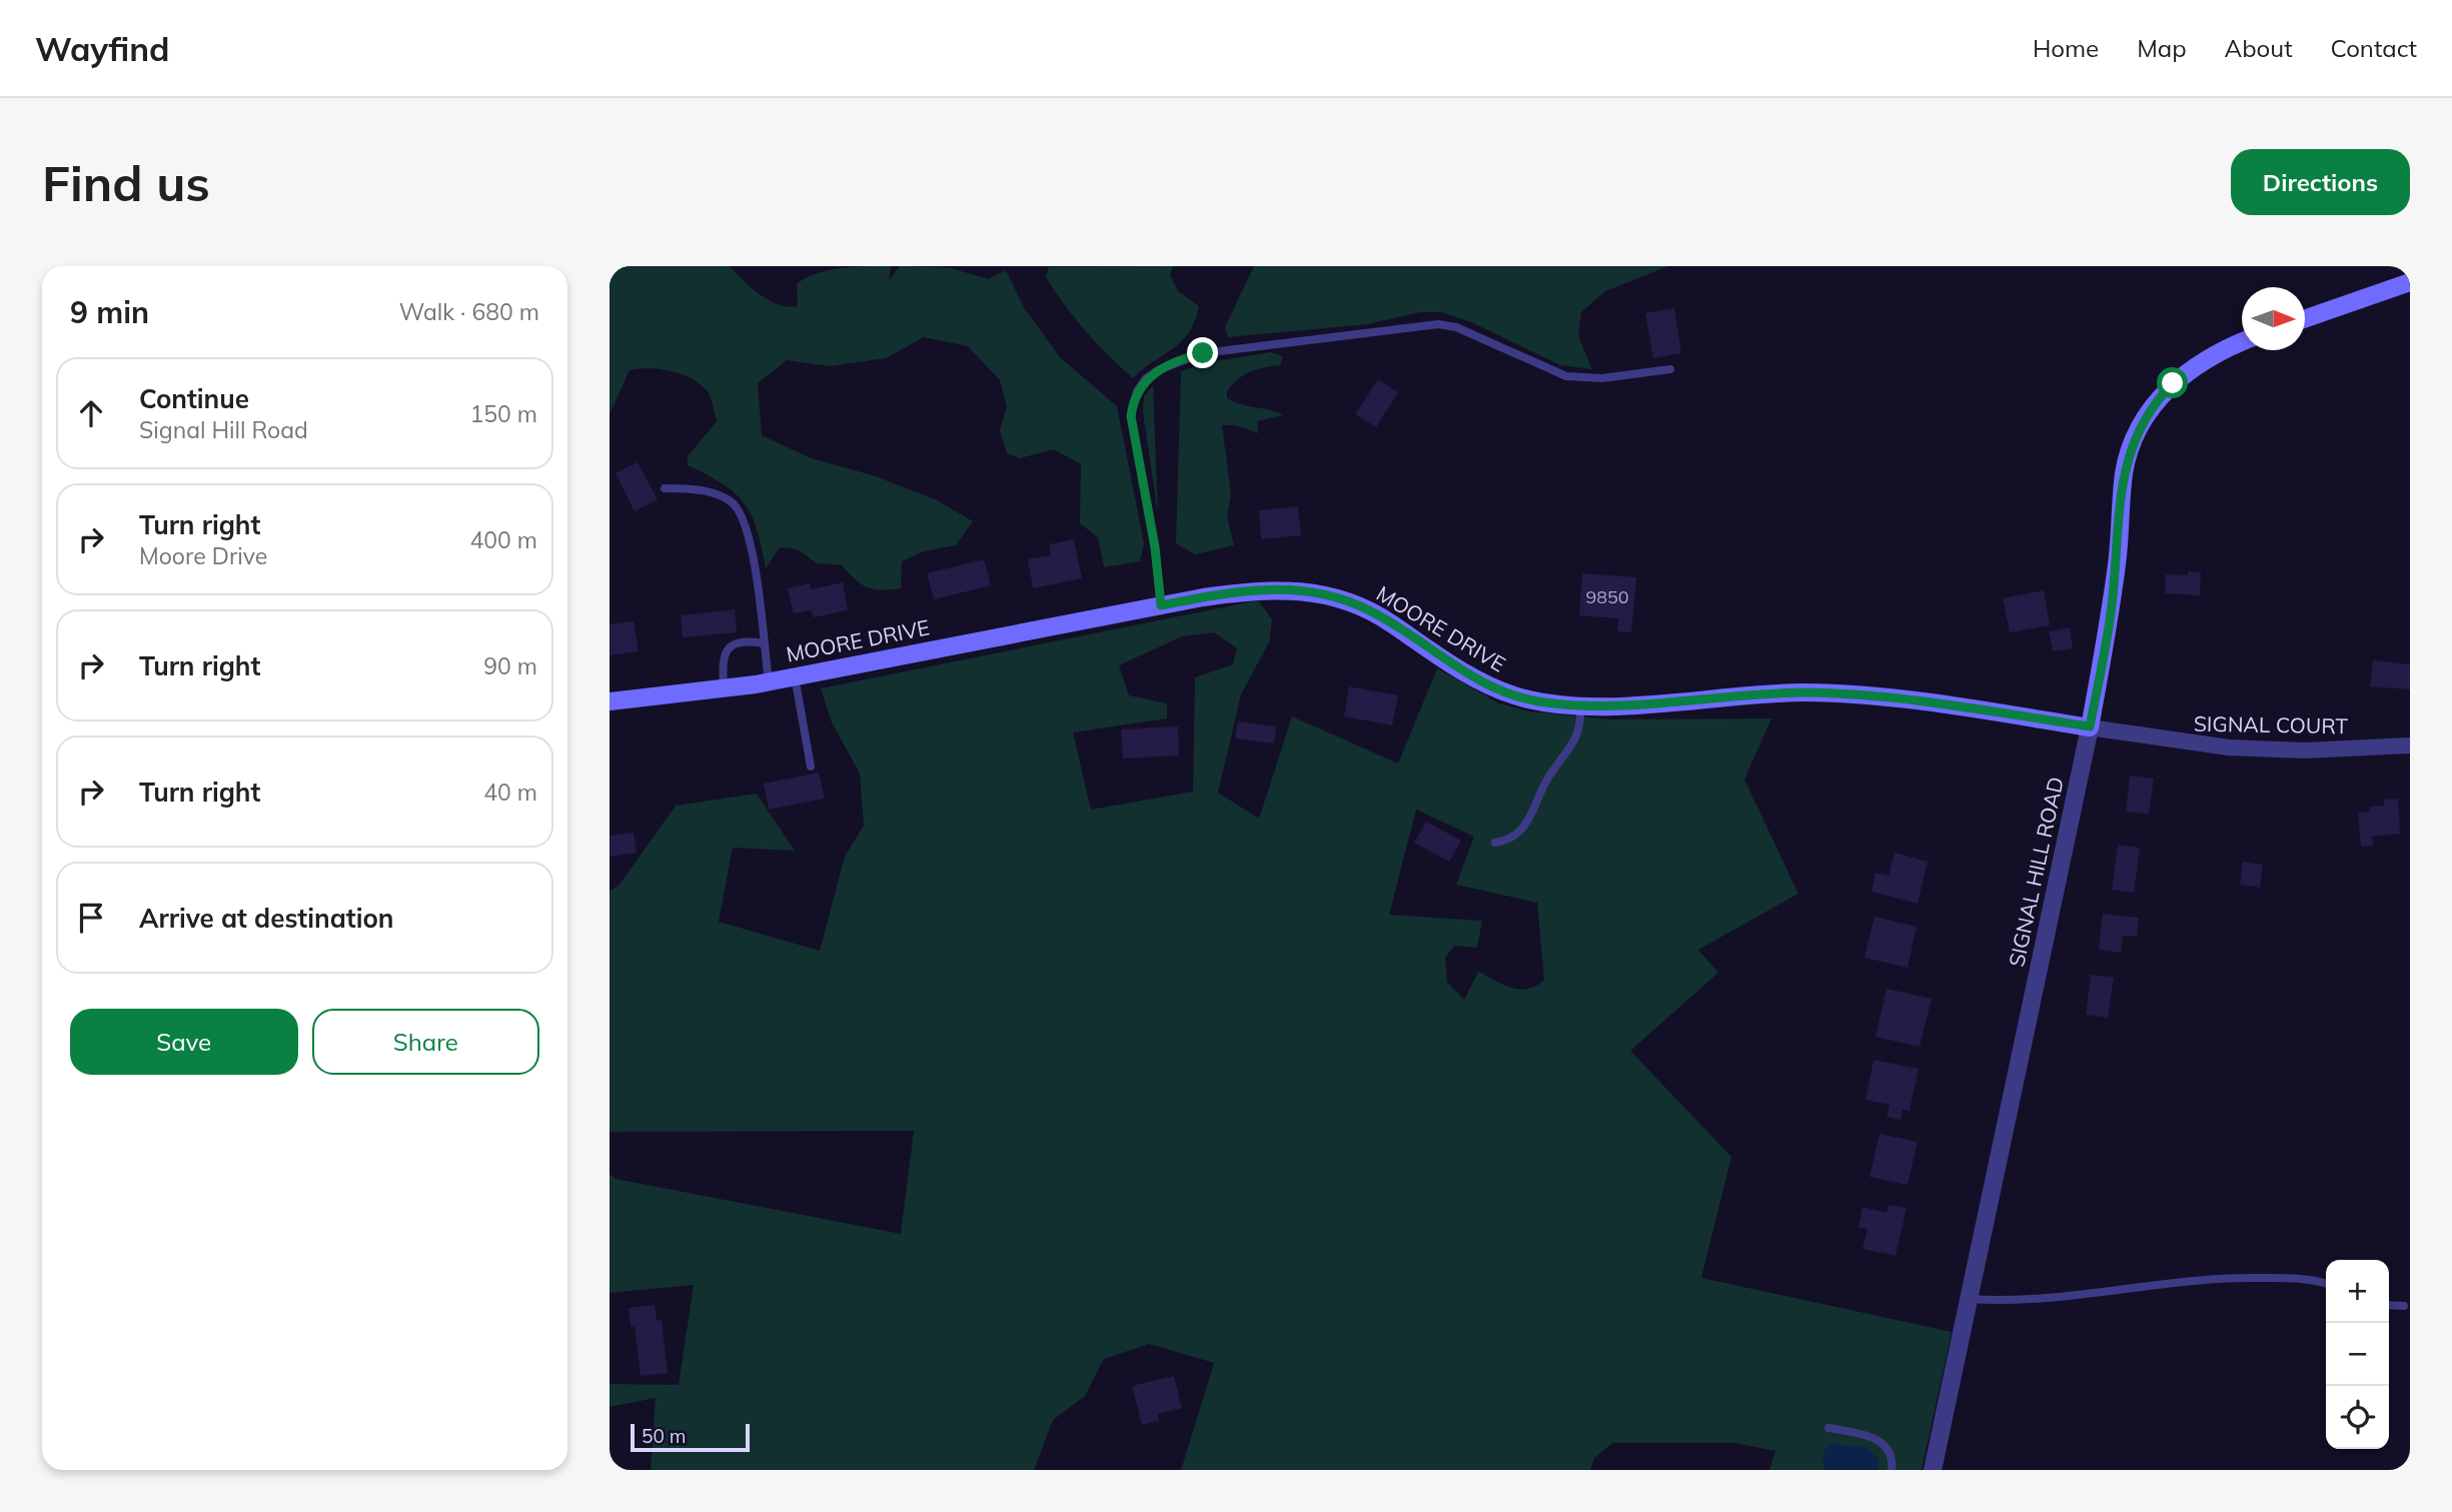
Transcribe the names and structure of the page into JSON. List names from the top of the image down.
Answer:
{
  "streets": {
    "main road": ["MOORE DRIVE", "SIGNAL HILL ROAD"],
    "street": ["SIGNAL COURT"]
  },
  "crossings": [
    ["MOORE DRIVE", "SIGNAL COURT"],
    ["MOORE DRIVE", "SIGNAL HILL ROAD"],
    ["SIGNAL COURT", "SIGNAL HILL ROAD"]
  ],
  "house_numbers": ["9850"],
  "scale_bar": "50 m",
  "north": "right",
  "page": {
    "header": "Wayfind",
    "nav": [
      "Home",
      "Map",
      "About",
      "Contact"
    ],
    "buttons": [
      "Directions",
      ["Save", "Share"]
    ],
    "title": "Find us",
    "heading": ["9 min", "Walk · 680 m"],
    "list": [
      ["Continue", "Signal Hill Road", "150 m"],
      ["Turn right", "Moore Drive", "400 m"],
      ["Turn right", "90 m"],
      ["Turn right", "40 m"],
      "Arrive at destination"
    ],
    "map_buttons": ["+", "−"],
    "scale": "50 m"
  }
}
